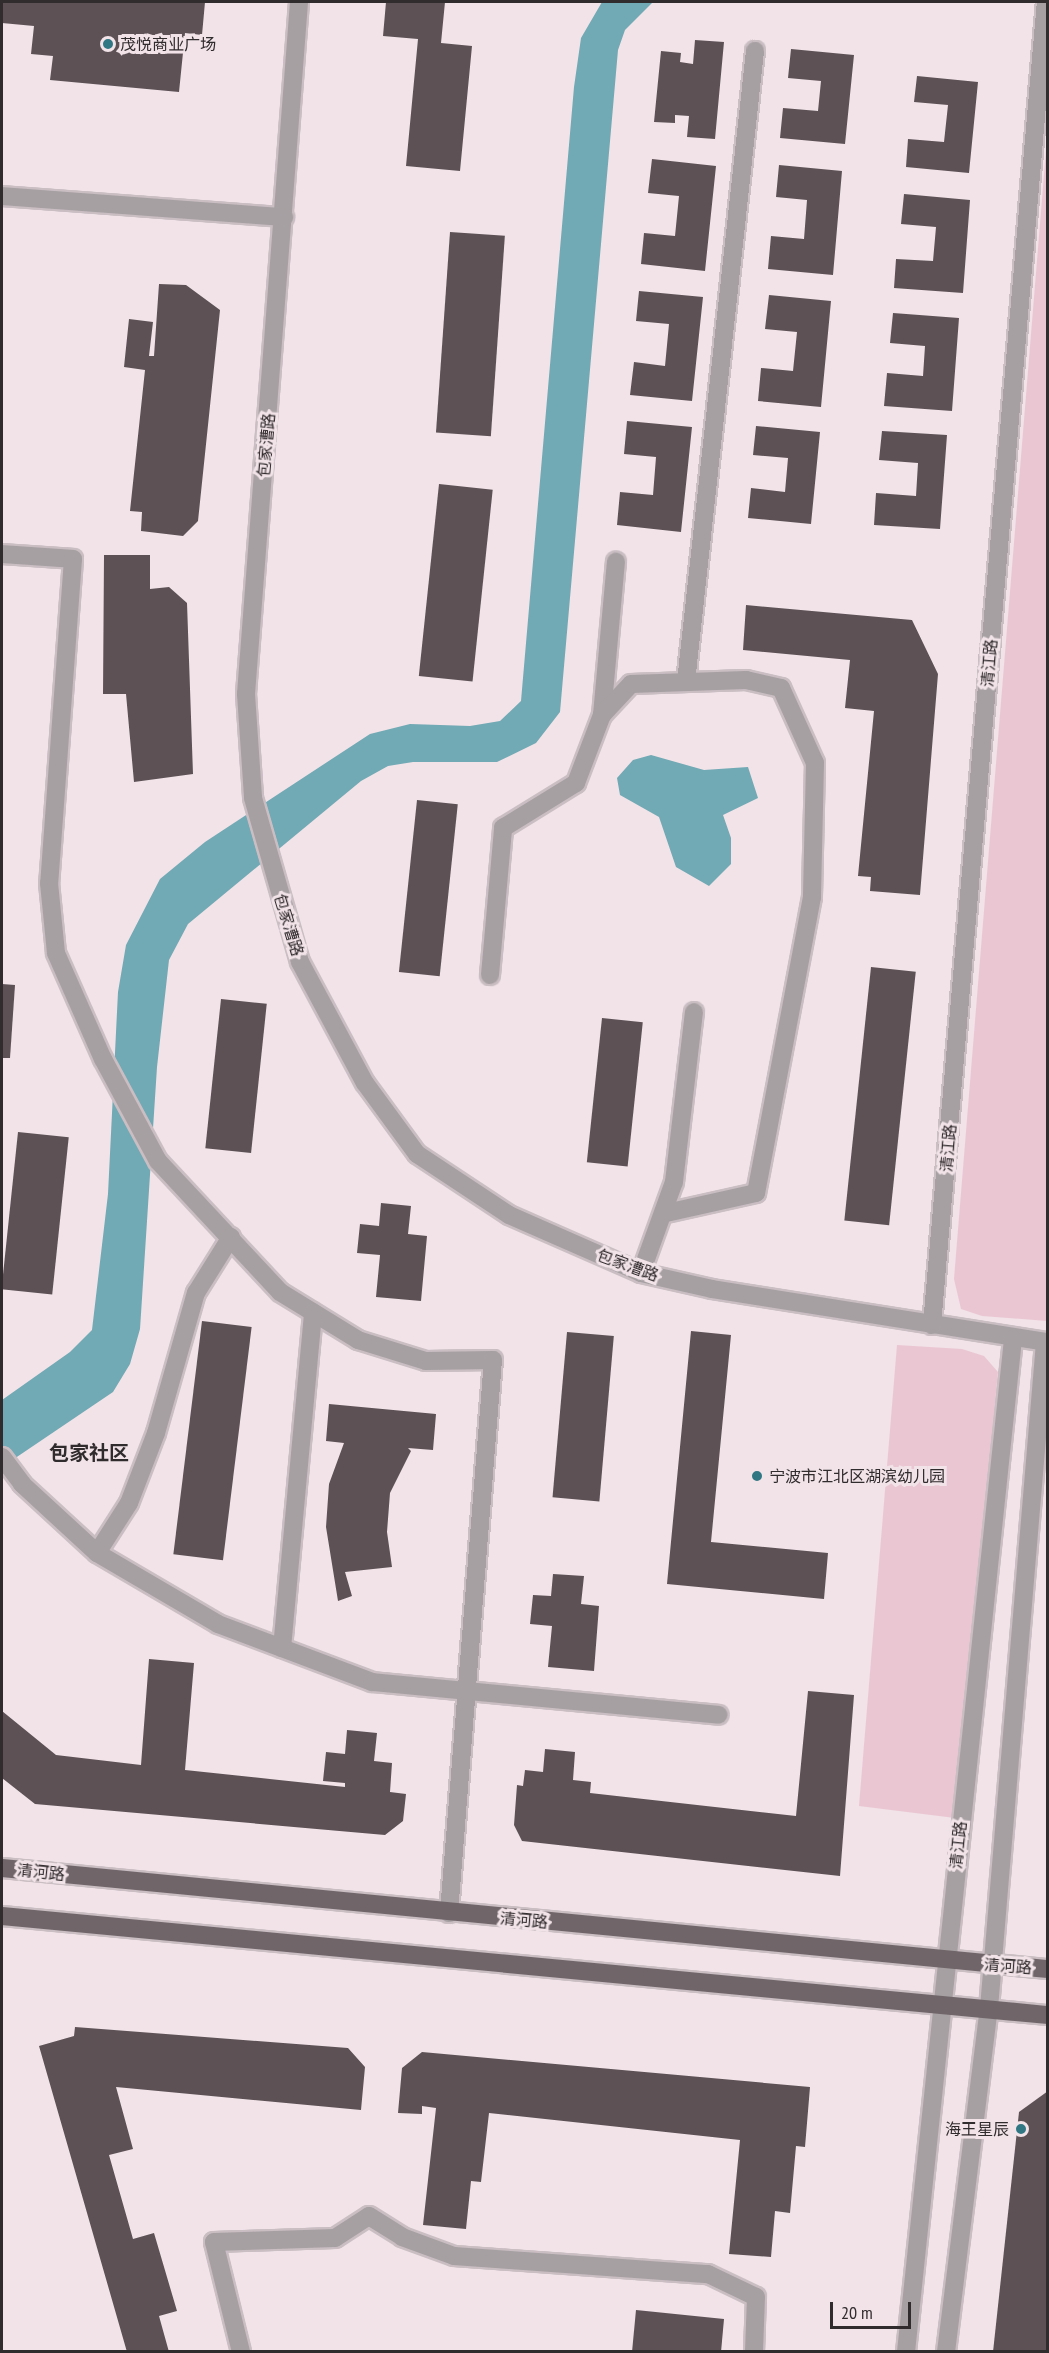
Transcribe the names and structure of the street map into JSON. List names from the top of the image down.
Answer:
{
  "streets": {
    "main road": ["清河路"],
    "street": ["包家漕路", "清江路"]
  },
  "crossings": [
    ["包家漕路", "清江路"],
    ["清江路", "清河路"]
  ],
  "districts": ["包家社区"],
  "places": ["茂悦商业广场", "宁波市江北区湖滨幼儿园", "海王星辰"],
  "scale_bar": "20 m"
}
